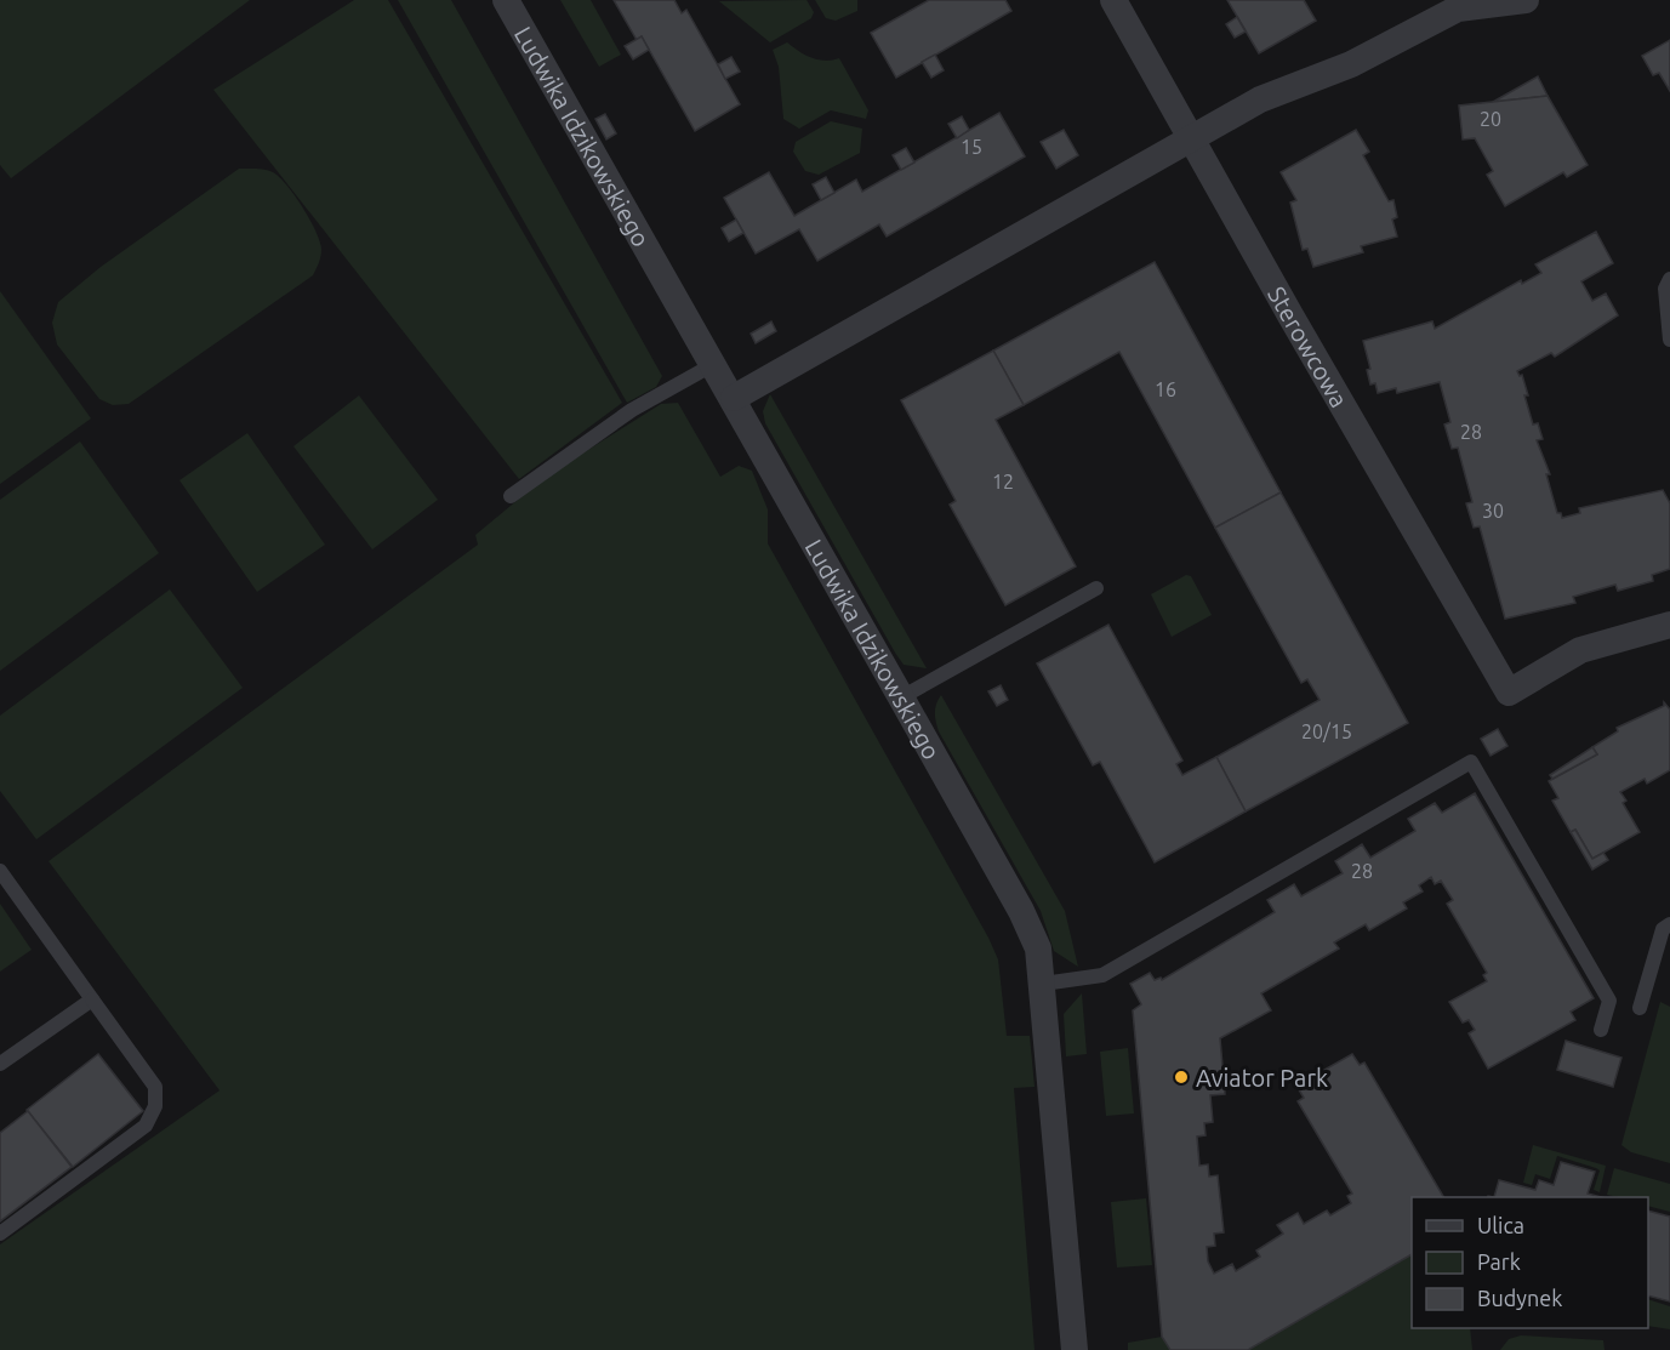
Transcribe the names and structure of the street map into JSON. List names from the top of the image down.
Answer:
{
  "streets": {
    "street": ["Ludwika Idzikowskiego", "Sterowcowa"]
  },
  "places": ["Aviator Park"],
  "house_numbers": [
    "20",
    "15",
    "16",
    "28",
    "12",
    "30",
    "20/15",
    "28"
  ],
  "legend": ["Ulica", "Park", "Budynek"]
}
